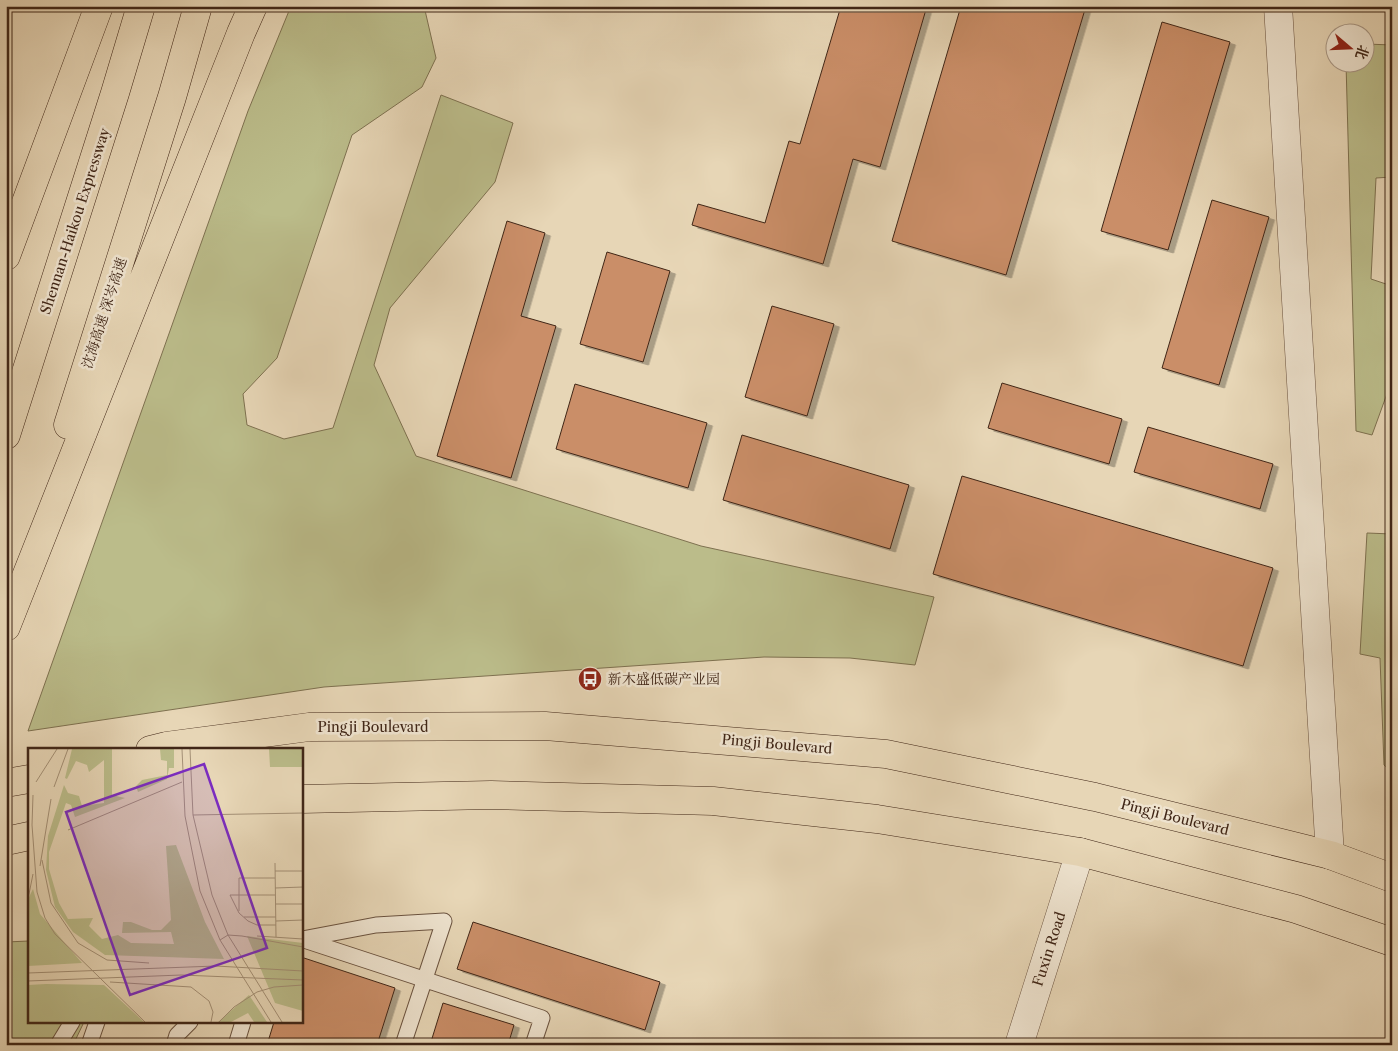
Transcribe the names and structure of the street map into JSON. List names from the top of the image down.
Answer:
{
  "streets": {
    "main road": ["Shennan-Haikou Expressway", "沈海高速 深岑高速", "Pingji Boulevard"],
    "street": ["Fuxin Road"]
  },
  "places": {
    "bus stop": ["新木盛低碳产业园"]
  },
  "north": "right"
}
